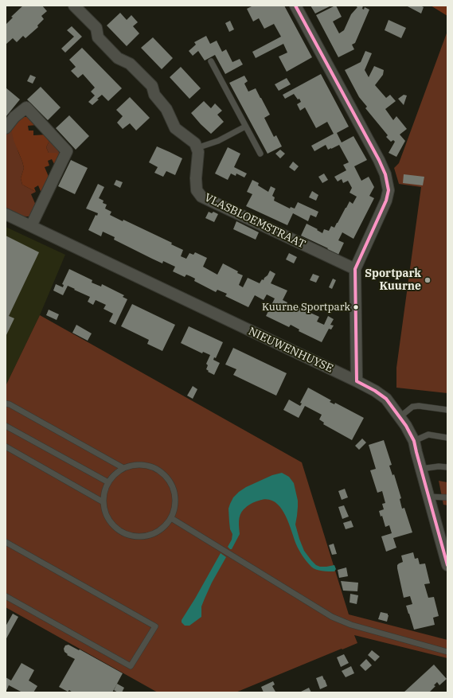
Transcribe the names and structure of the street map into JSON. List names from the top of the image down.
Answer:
{
  "streets": {
    "street": ["VLASBLOEMSTRAAT", "NIEUWENHUYSE"]
  },
  "places": ["Sportpark Kuurne", "Kuurne Sportpark"]
}
